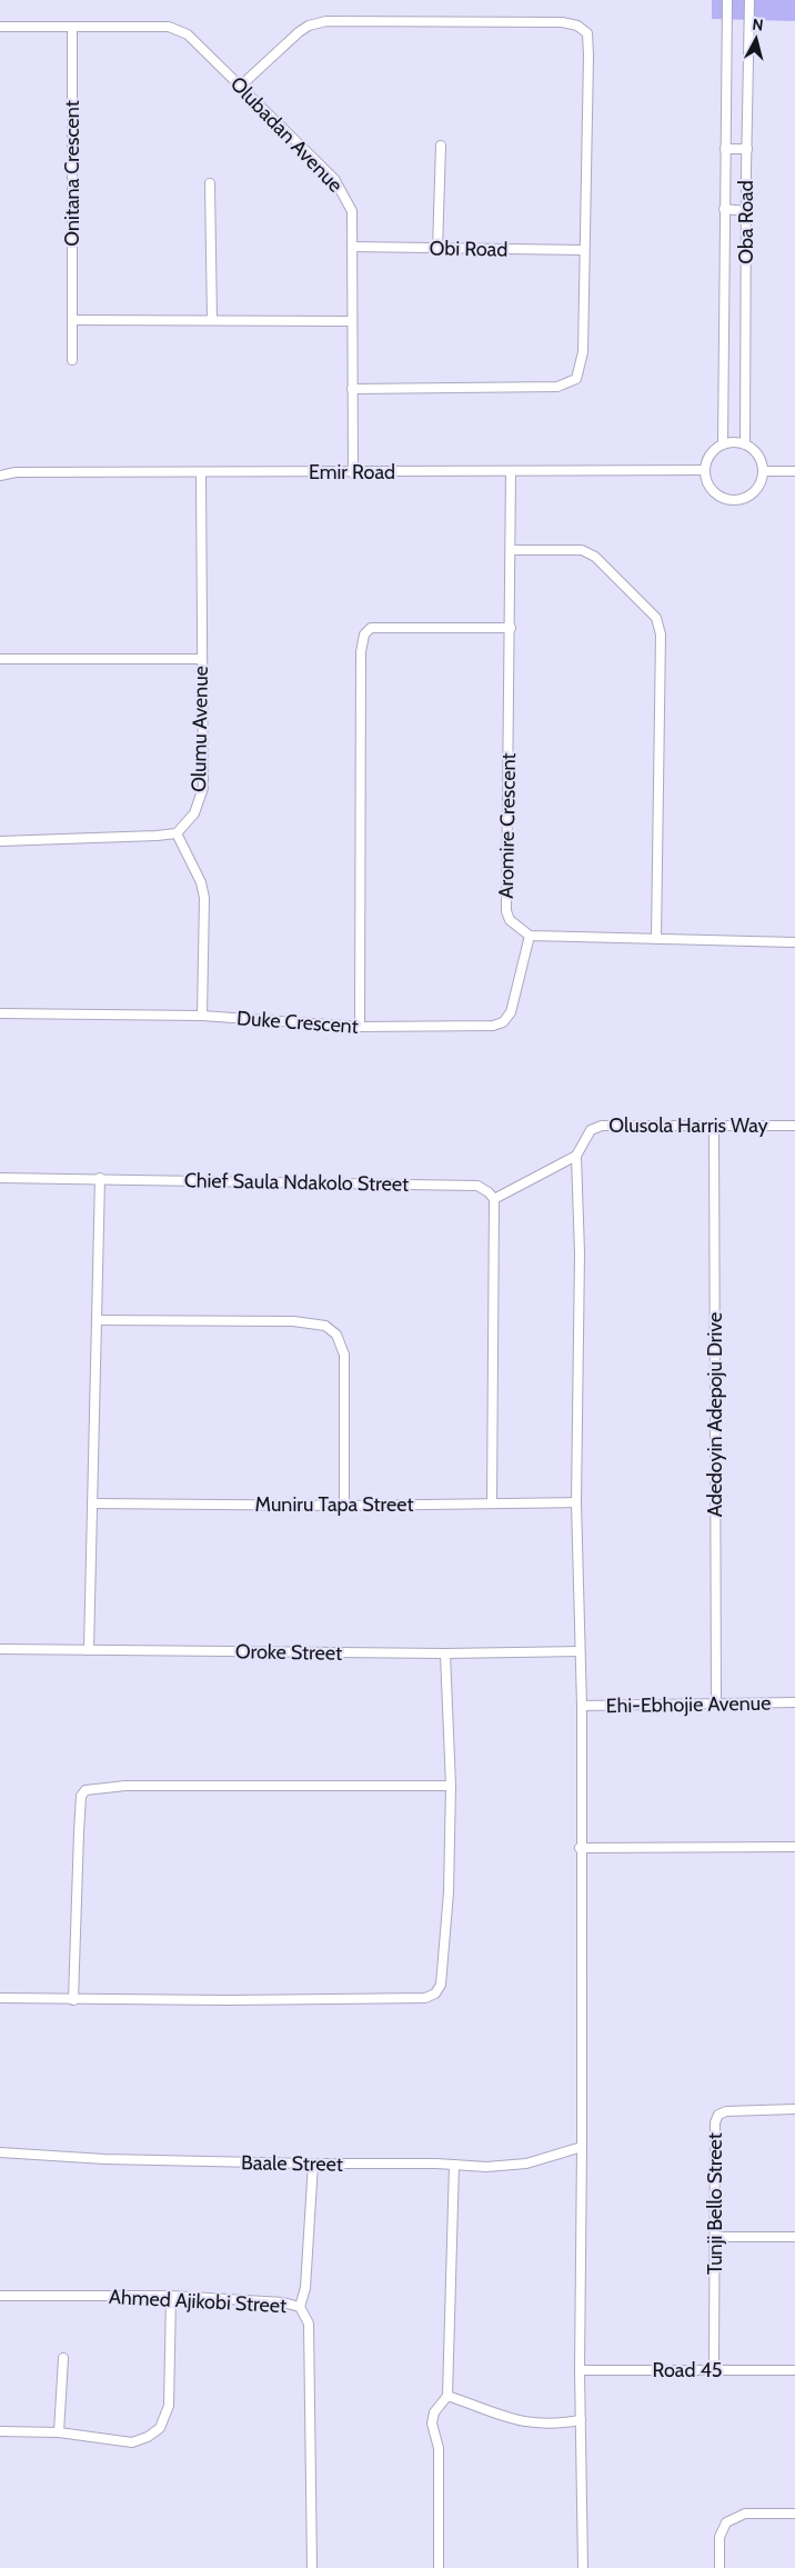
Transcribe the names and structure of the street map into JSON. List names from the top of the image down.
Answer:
{
  "streets": {
    "street": [
      "Olubadan Avenue",
      "Onitana Crescent",
      "Oba Road",
      "Obi Road",
      "Emir Road",
      "Olumu Avenue",
      "Aromire Crescent",
      "Duke Crescent",
      "Olusola Harris Way",
      "Chief Saula Ndakolo Street",
      "Adedoyin Adepoju Drive",
      "Muniru Tapa Street",
      "Oroke Street",
      "Ehi-Ebhojie Avenue",
      "Baale Street",
      "Tunji Bello Street",
      "Ahmed Ajikobi Street",
      "Road 45"
    ]
  },
  "crossings": [
    ["Olubadan Avenue", "Onitana Crescent"],
    ["Olubadan Avenue", "Obi Road"],
    ["Olubadan Avenue", "Emir Road"],
    ["Oba Road", "Emir Road"],
    ["Emir Road", "Olumu Avenue"],
    ["Emir Road", "Aromire Crescent"],
    ["Aromire Crescent", "Duke Crescent"],
    ["Olusola Harris Way", "Adedoyin Adepoju Drive"],
    ["Adedoyin Adepoju Drive", "Ehi-Ebhojie Avenue"],
    ["Tunji Bello Street", "Road 45"]
  ],
  "north": "top"
}
